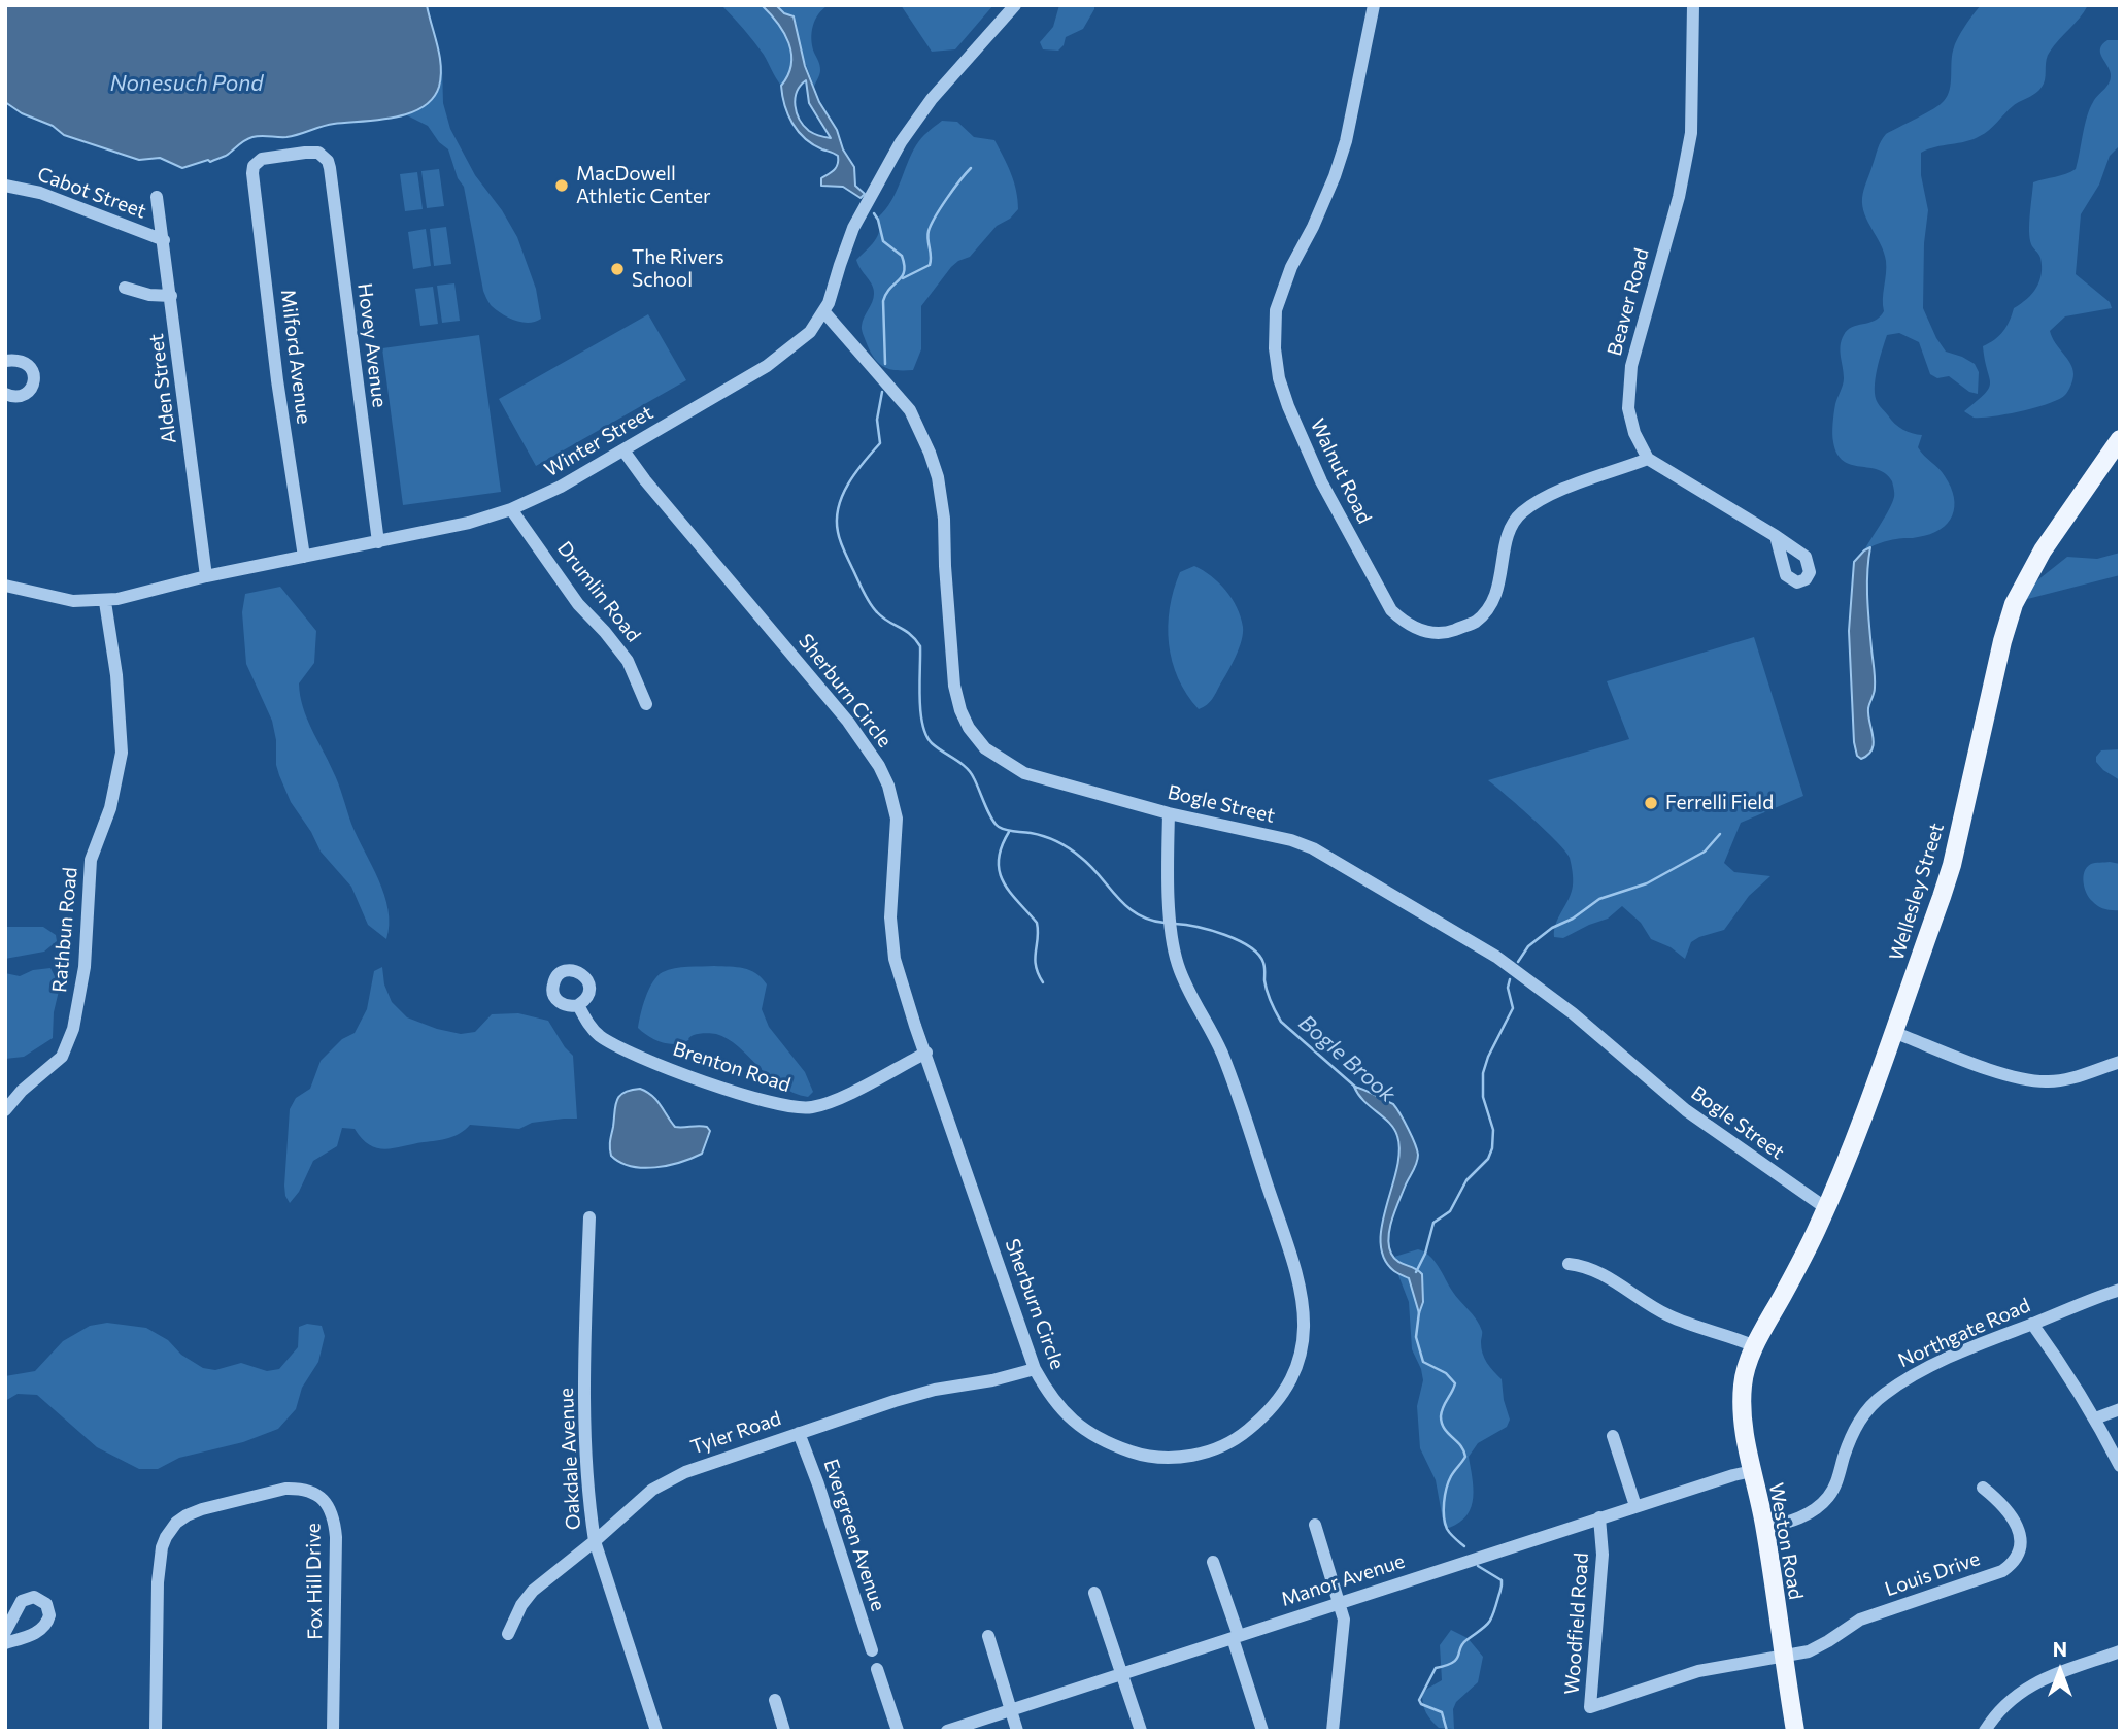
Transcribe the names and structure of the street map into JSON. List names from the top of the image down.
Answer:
{
  "streets": {
    "main road": ["Wellesley Street", "Weston Road"],
    "street": [
      "Cabot Street",
      "Beaver Road",
      "Hovey Avenue",
      "Milford Avenue",
      "Alden Street",
      "Winter Street",
      "Walnut Road",
      "Drumlin Road",
      "Sherburn Circle",
      "Bogle Street",
      "Rathbun Road",
      "Brenton Road",
      "Northgate Road",
      "Tyler Road",
      "Oakdale Avenue",
      "Evergreen Avenue",
      "Louis Drive",
      "Manor Avenue",
      "Fox Hill Drive",
      "Woodfield Road"
    ]
  },
  "crossings": [
    ["Cabot Street", "Alden Street"],
    ["Beaver Road", "Walnut Road"],
    ["Hovey Avenue", "Milford Avenue"],
    ["Hovey Avenue", "Winter Street"],
    ["Milford Avenue", "Winter Street"],
    ["Alden Street", "Winter Street"],
    ["Winter Street", "Drumlin Road"],
    ["Winter Street", "Sherburn Circle"],
    ["Winter Street", "Bogle Street"],
    ["Winter Street", "Rathbun Road"],
    ["Sherburn Circle", "Bogle Street"],
    ["Sherburn Circle", "Brenton Road"],
    ["Sherburn Circle", "Tyler Road"],
    ["Bogle Street", "Wellesley Street"],
    ["Wellesley Street", "Weston Road"],
    ["Northgate Road", "Weston Road"],
    ["Tyler Road", "Oakdale Avenue"],
    ["Tyler Road", "Evergreen Avenue"],
    ["Weston Road", "Louis Drive"],
    ["Weston Road", "Manor Avenue"],
    ["Weston Road", "Woodfield Road"],
    ["Louis Drive", "Woodfield Road"],
    ["Manor Avenue", "Woodfield Road"]
  ],
  "water": ["Nonesuch Pond", "Bogle Brook"],
  "places": ["MacDowell Athletic Center", "The Rivers School", "Ferrelli Field"],
  "north": "top"
}
